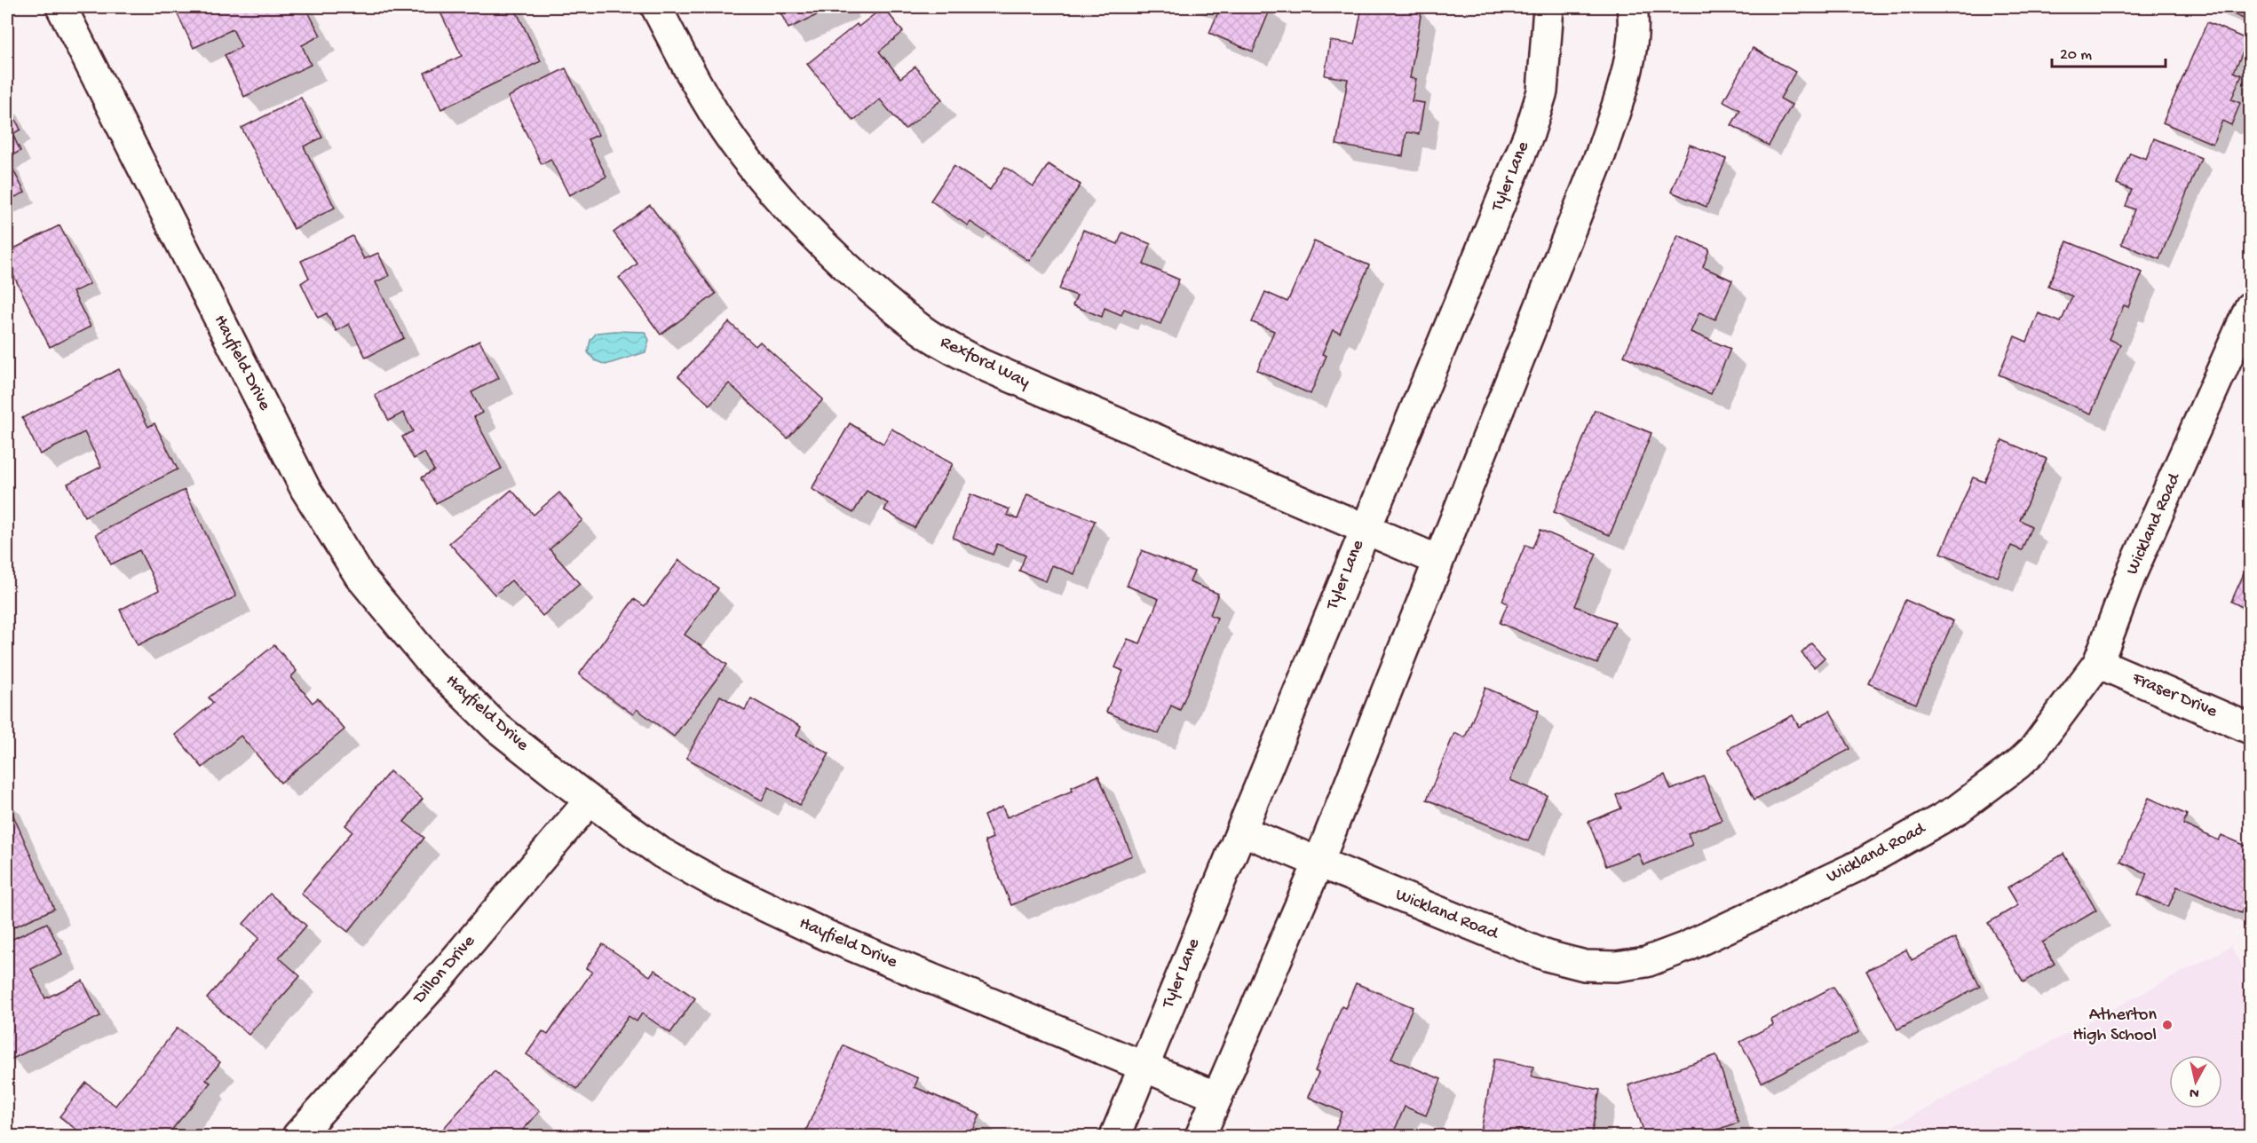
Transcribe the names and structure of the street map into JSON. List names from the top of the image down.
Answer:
{
  "streets": {
    "street": [
      "Tyler Lane",
      "Hayfield Drive",
      "Rexford Way",
      "Wickland Road",
      "Fraser Drive",
      "Dillon Drive"
    ]
  },
  "crossings": [
    ["Tyler Lane", "Hayfield Drive"],
    ["Tyler Lane", "Rexford Way"],
    ["Tyler Lane", "Wickland Road"],
    ["Hayfield Drive", "Dillon Drive"],
    ["Wickland Road", "Fraser Drive"]
  ],
  "places": ["Atherton High School"],
  "scale_bar": "20 m",
  "north": "bottom"
}
